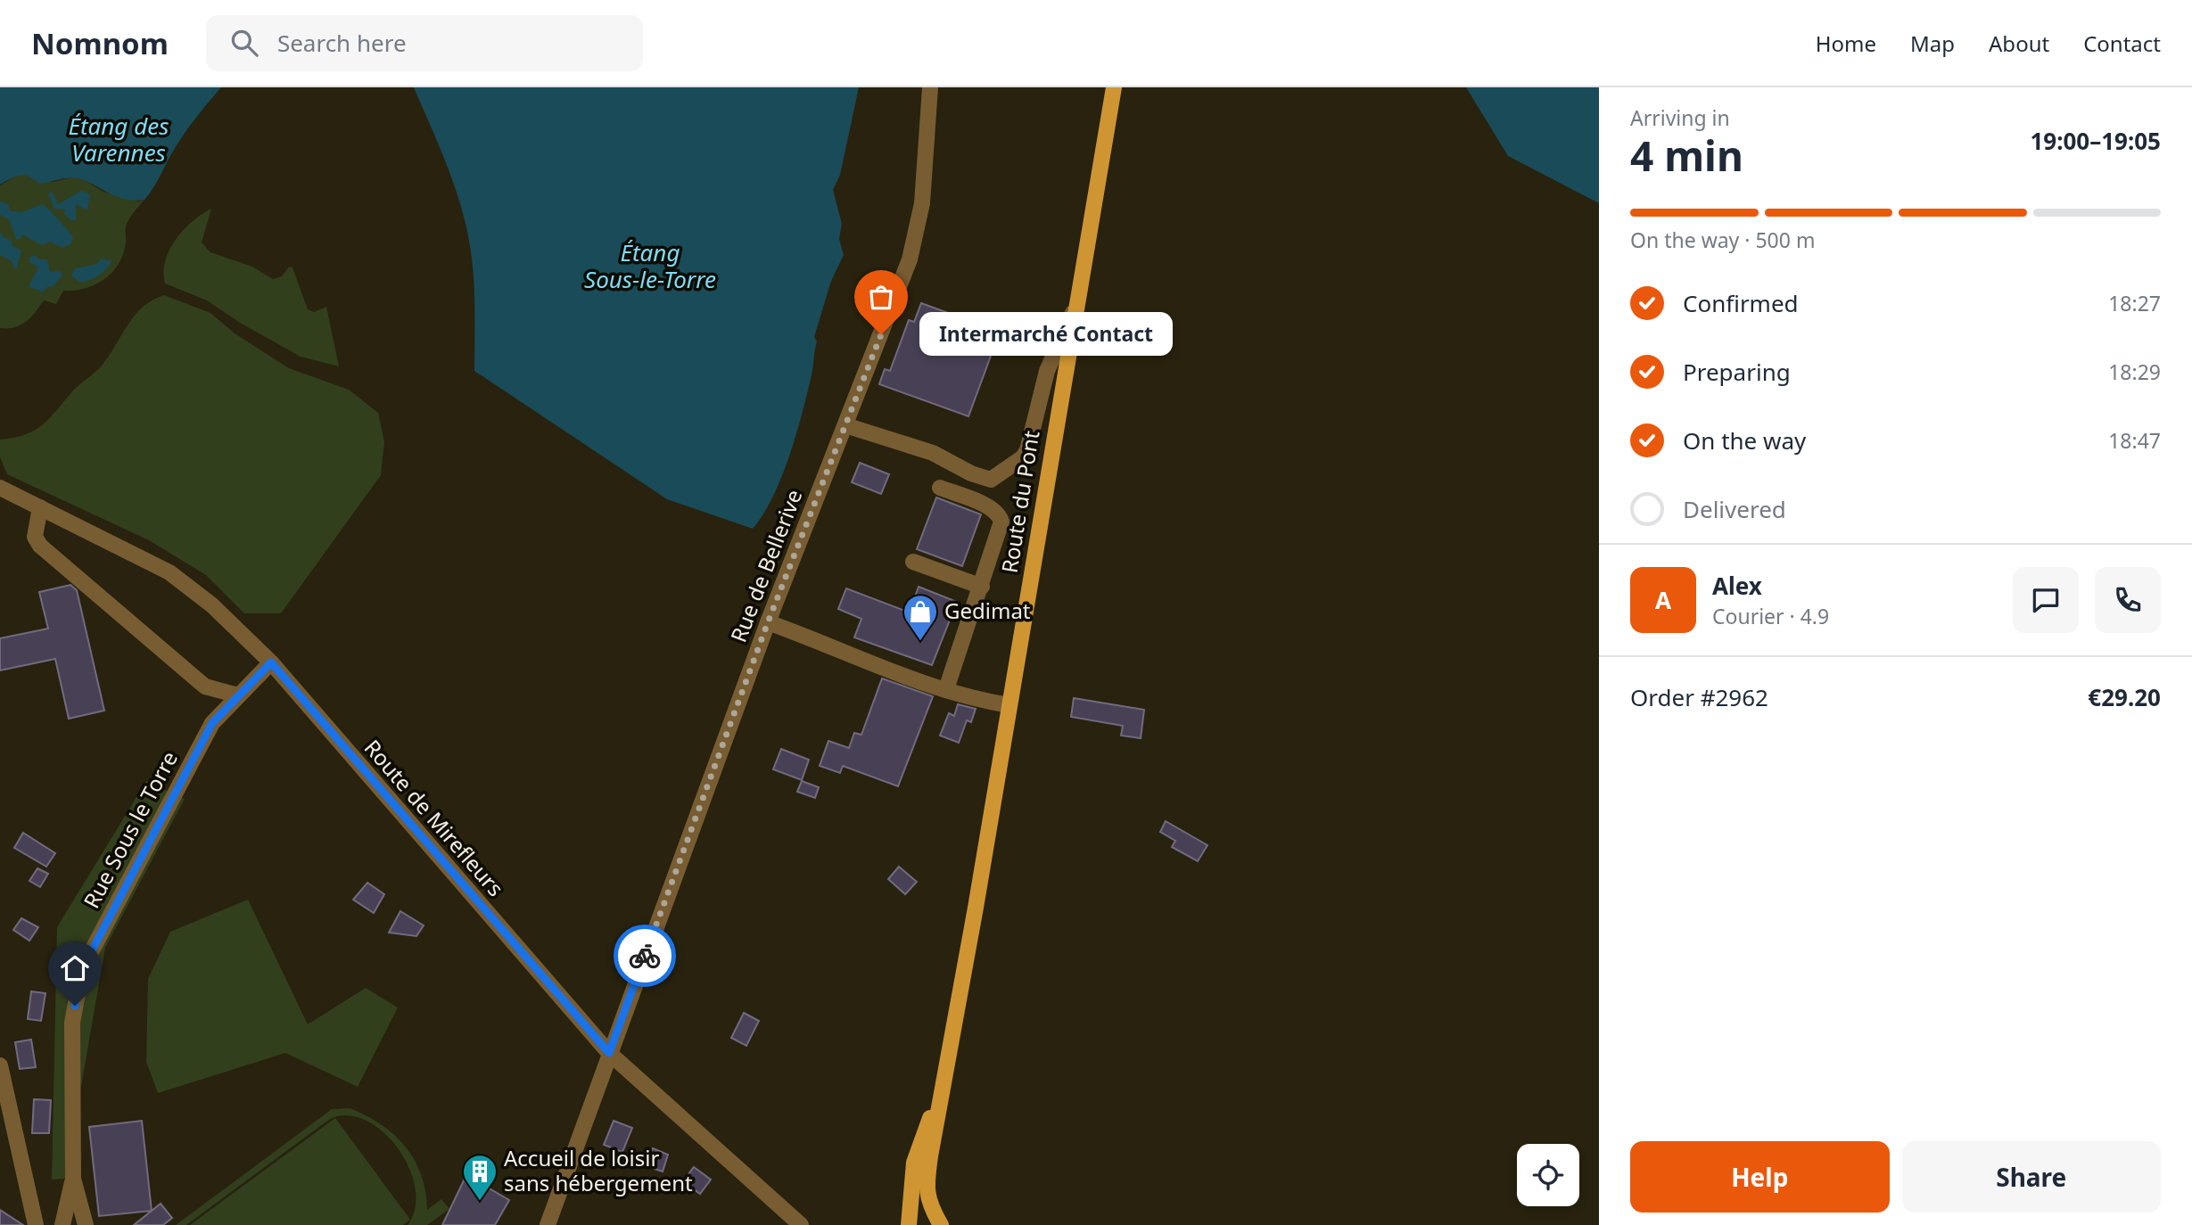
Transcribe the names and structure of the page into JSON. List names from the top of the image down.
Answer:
{
  "streets": {
    "main road": ["Route du Pont"],
    "street": ["Rue de Bellerive", "Route de Mirefleurs", "Rue Sous le Torre"]
  },
  "crossings": [
    ["Rue de Bellerive", "Route de Mirefleurs"],
    ["Route de Mirefleurs", "Rue Sous le Torre"]
  ],
  "water": ["Étang des Varennes", "Étang Sous-le-Torre"],
  "places": {
    "other": ["Intermarché Contact"],
    "shop": ["Gedimat"],
    "building": ["Accueil de loisir sans hébergement"]
  },
  "page": {
    "header": "Nomnom",
    "search": "Search here",
    "nav": [
      "Home",
      "Map",
      "About",
      "Contact"
    ],
    "heading": ["4 min", "Arriving in", "19:00–19:05"],
    "panel": [
      "Alex",
      "Courier · 4.9",
      "Order #2962",
      "€29.20"
    ],
    "bar": "On the way · 500 m",
    "list": [
      ["Confirmed", "18:27"],
      ["Preparing", "18:29"],
      ["On the way", "18:47"],
      "Delivered"
    ],
    "bubble": "Intermarché Contact",
    "round": "A",
    "buttons": ["Help", "Share"]
  }
}
